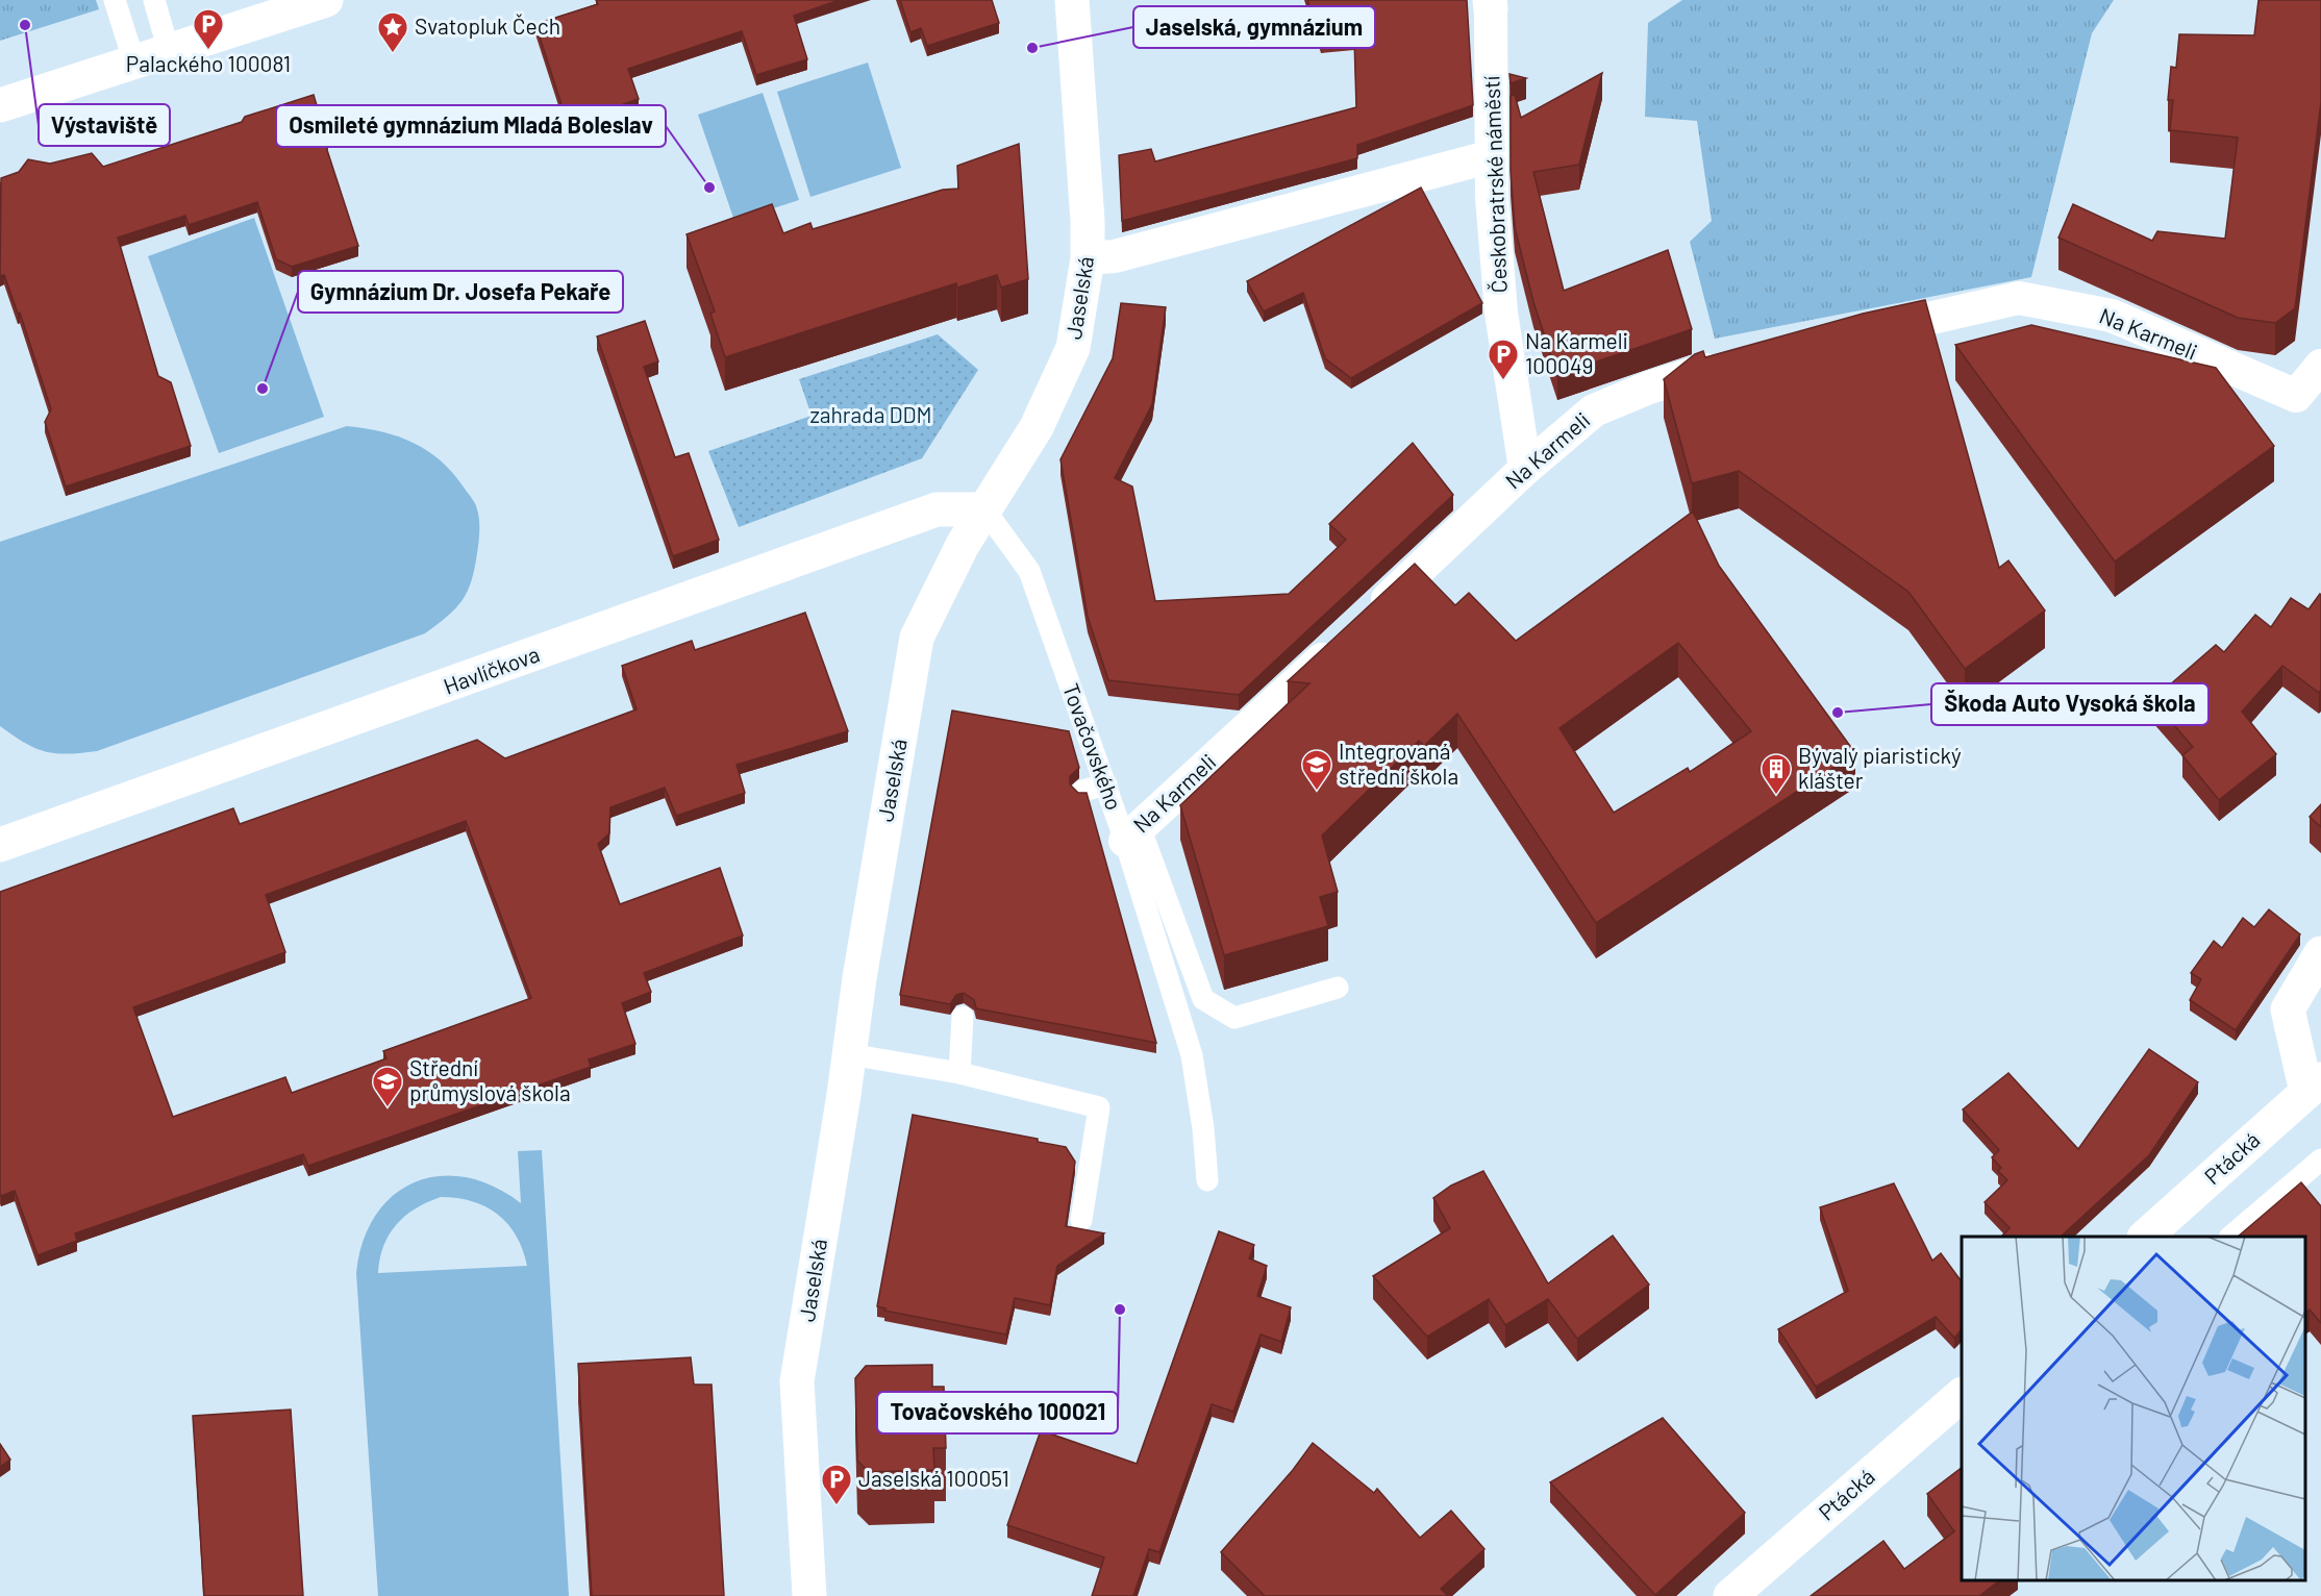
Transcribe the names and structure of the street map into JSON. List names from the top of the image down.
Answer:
{
  "streets": {
    "street": [
      "Českobratrské náměstí",
      "Jaselská",
      "Na Karmeli",
      "Havlíčkova",
      "Ptácká"
    ],
    "lane": ["Tovačovského"]
  },
  "crossings": [
    ["Českobratrské náměstí", "Na Karmeli"],
    ["Jaselská", "Havlíčkova"],
    ["Jaselská", "Tovačovského"],
    ["Na Karmeli", "Tovačovského"],
    ["Havlíčkova", "Tovačovského"]
  ],
  "parks": ["zahrada DDM"],
  "places": {
    "other": [
      "Výstaviště",
      "Jaselská, gymnázium",
      "Osmileté gymnázium Mladá Boleslav",
      "Gymnázium Dr. Josefa Pekaře",
      "Škoda Auto Vysoká škola",
      "Tovačovského 100021"
    ],
    "parking": ["Palackého 100081", "Na Karmeli 100049", "Jaselská 100051"],
    "place": ["Svatopluk Čech"],
    "school or university": ["Integrovaná střední škola", "Střední průmyslová škola"],
    "building": ["Bývalý piaristický klášter"]
  }
}
